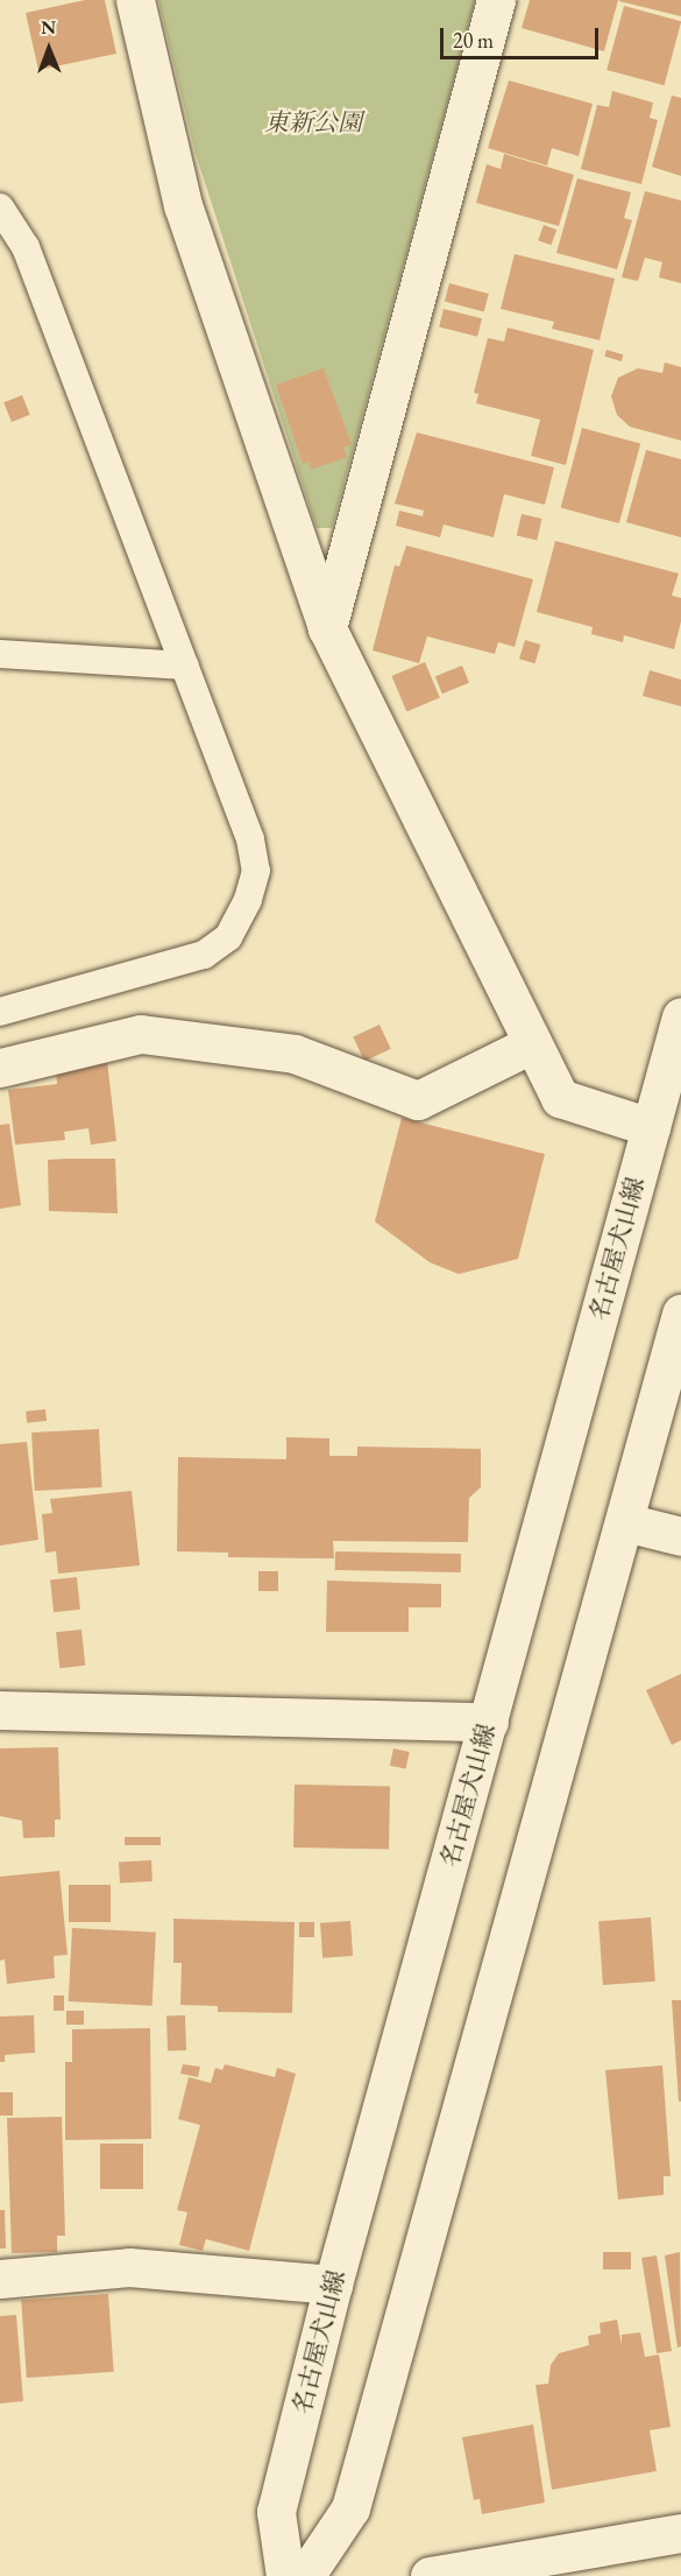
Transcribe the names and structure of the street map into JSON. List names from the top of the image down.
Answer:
{
  "streets": {
    "street": ["名古屋犬山線"]
  },
  "parks": ["東新公園"],
  "scale_bar": "20 m",
  "north": "top"
}
